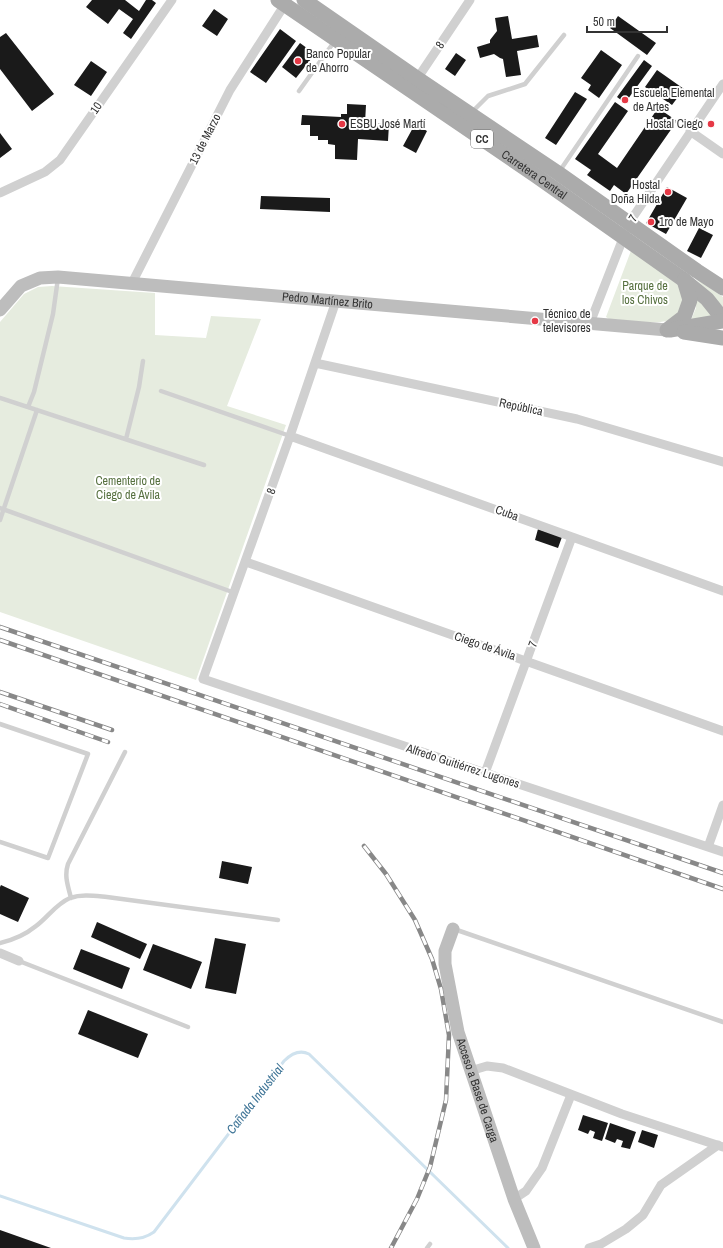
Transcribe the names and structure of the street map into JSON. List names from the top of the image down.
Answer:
{
  "streets": {
    "main road": ["CC", "Carretera Central"],
    "street": [
      "8",
      "10",
      "13 de Marzo",
      "7",
      "Pedro Martínez Brito",
      "República",
      "Cuba",
      "Ciego de Ávila",
      "Alfredo Guitiérrez Lugones",
      "Acceso a Base de Carga"
    ]
  },
  "crossings": [
    ["8", "Carretera Central"],
    ["8", "Pedro Martínez Brito"],
    ["8", "República"],
    ["8", "Cuba"],
    ["8", "Ciego de Ávila"],
    ["8", "Alfredo Guitiérrez Lugones"],
    ["13 de Marzo", "Carretera Central"],
    ["13 de Marzo", "Pedro Martínez Brito"],
    ["Carretera Central", "7"],
    ["7", "Pedro Martínez Brito"],
    ["7", "Cuba"],
    ["7", "Ciego de Ávila"],
    ["7", "Alfredo Guitiérrez Lugones"]
  ],
  "water": ["Cañada Industrial"],
  "parks": ["Parque de los Chivos", "Cementerio de Ciego de Ávila"],
  "places": [
    "Banco Popular de Ahorro",
    "Escuela Elemental de Artes",
    "ESBU José Martí",
    "Hostal Ciego",
    "Hostal Doña Hilda",
    "1ro de Mayo",
    "Técnico de televisores"
  ],
  "scale_bar": "50 m"
}
